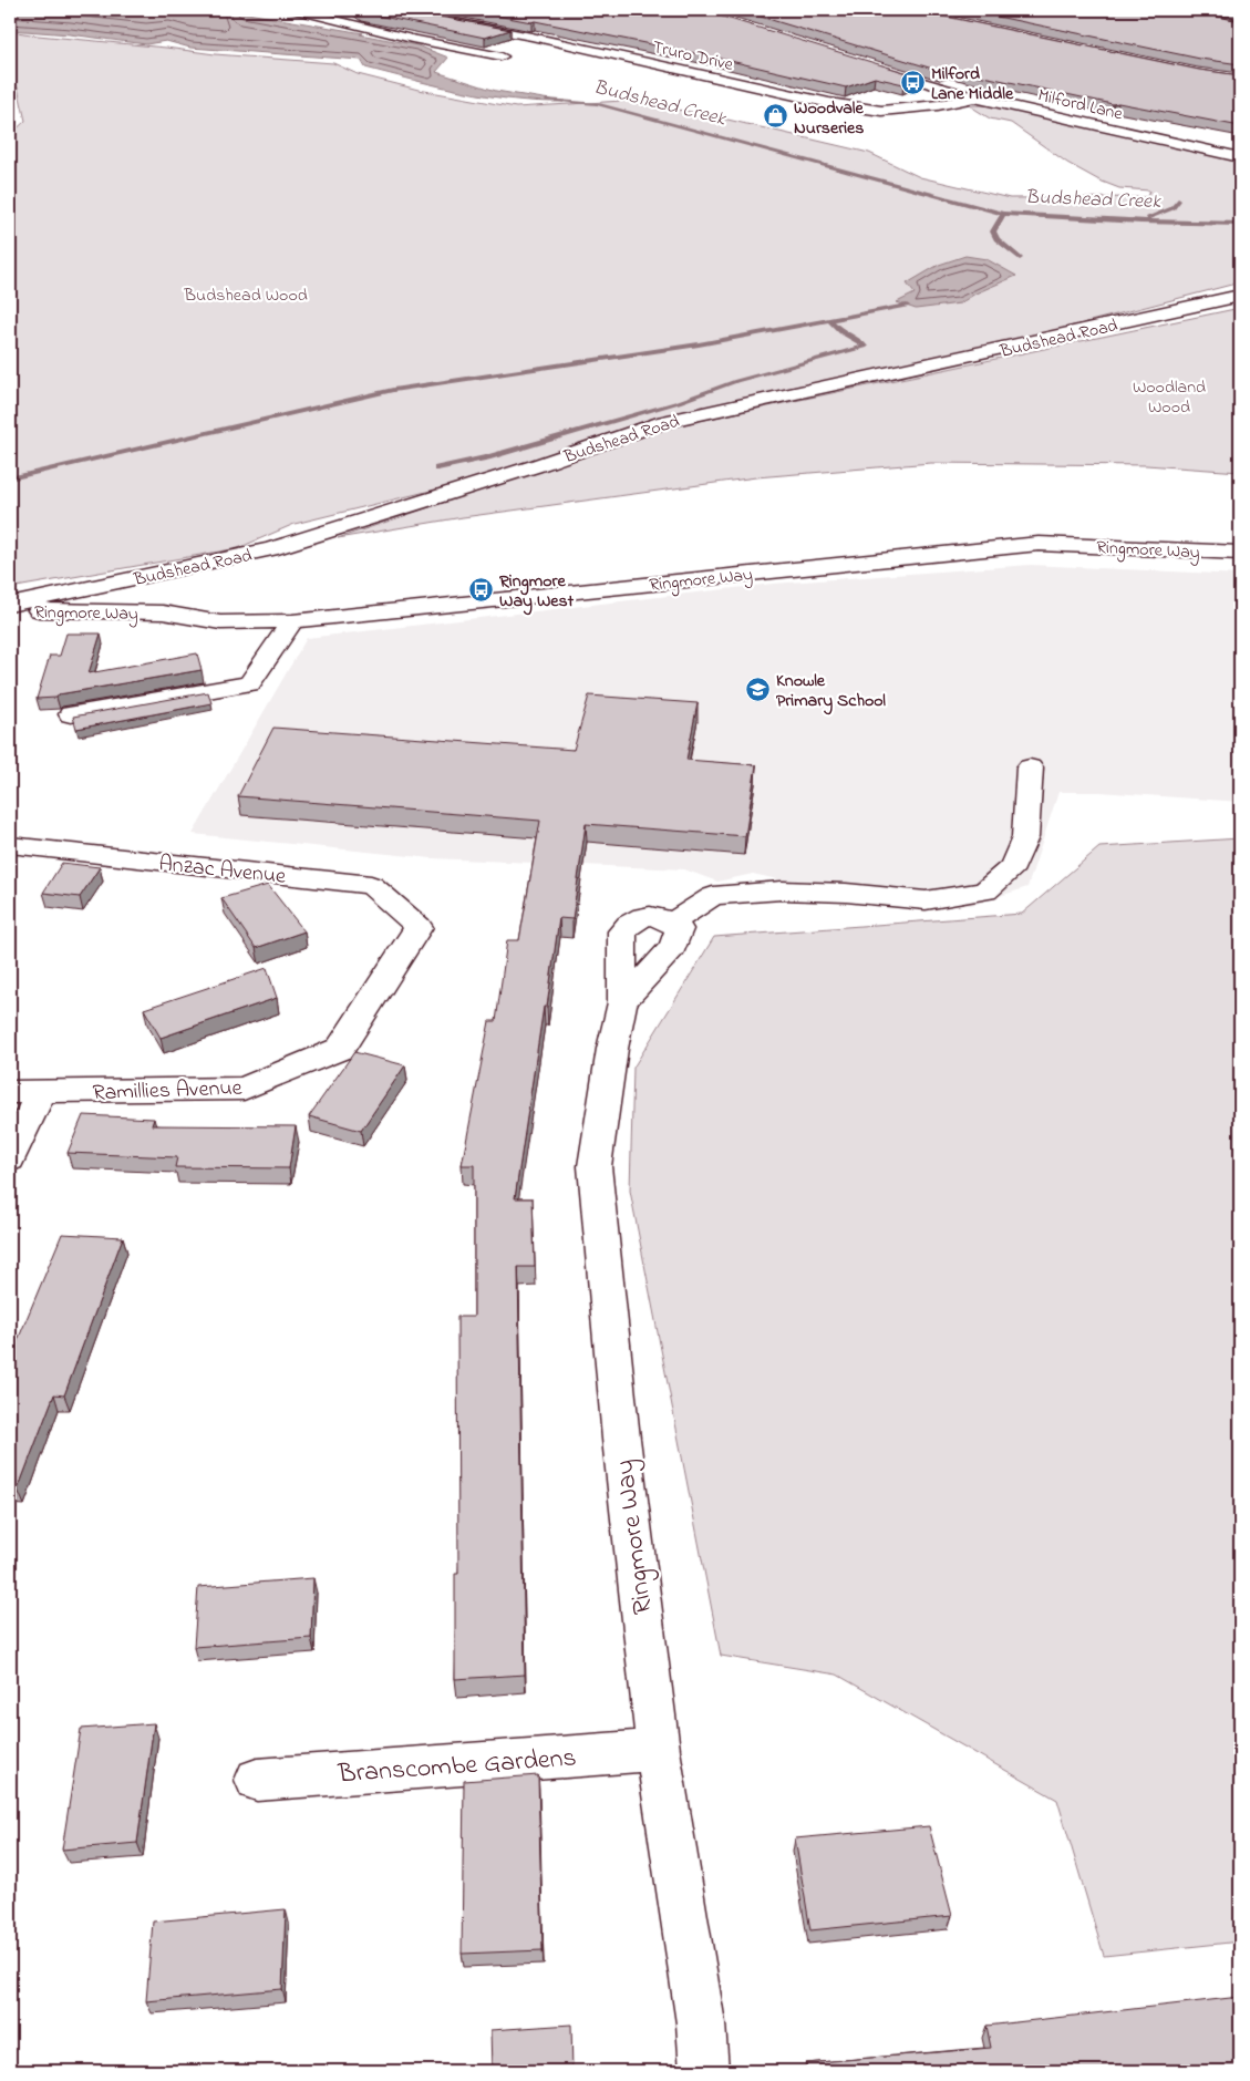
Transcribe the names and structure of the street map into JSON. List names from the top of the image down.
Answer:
{
  "streets": {
    "street": [
      "Truro Drive",
      "Milford Lane",
      "Budshead Road",
      "Ringmore Way",
      "Anzac Avenue",
      "Ramillies Avenue",
      "Branscombe Gardens"
    ]
  },
  "crossings": [
    ["Truro Drive", "Milford Lane"],
    ["Budshead Road", "Ringmore Way"],
    ["Ringmore Way", "Branscombe Gardens"],
    ["Anzac Avenue", "Ramillies Avenue"]
  ],
  "water": ["Budshead Creek"],
  "parks": ["Budshead Wood", "Woodland Wood"],
  "places": {
    "bus stop": ["Milford Lane Middle", "Ringmore Way West"],
    "shop": ["Woodvale Nurseries"],
    "school or university": ["Knowle Primary School"]
  }
}
